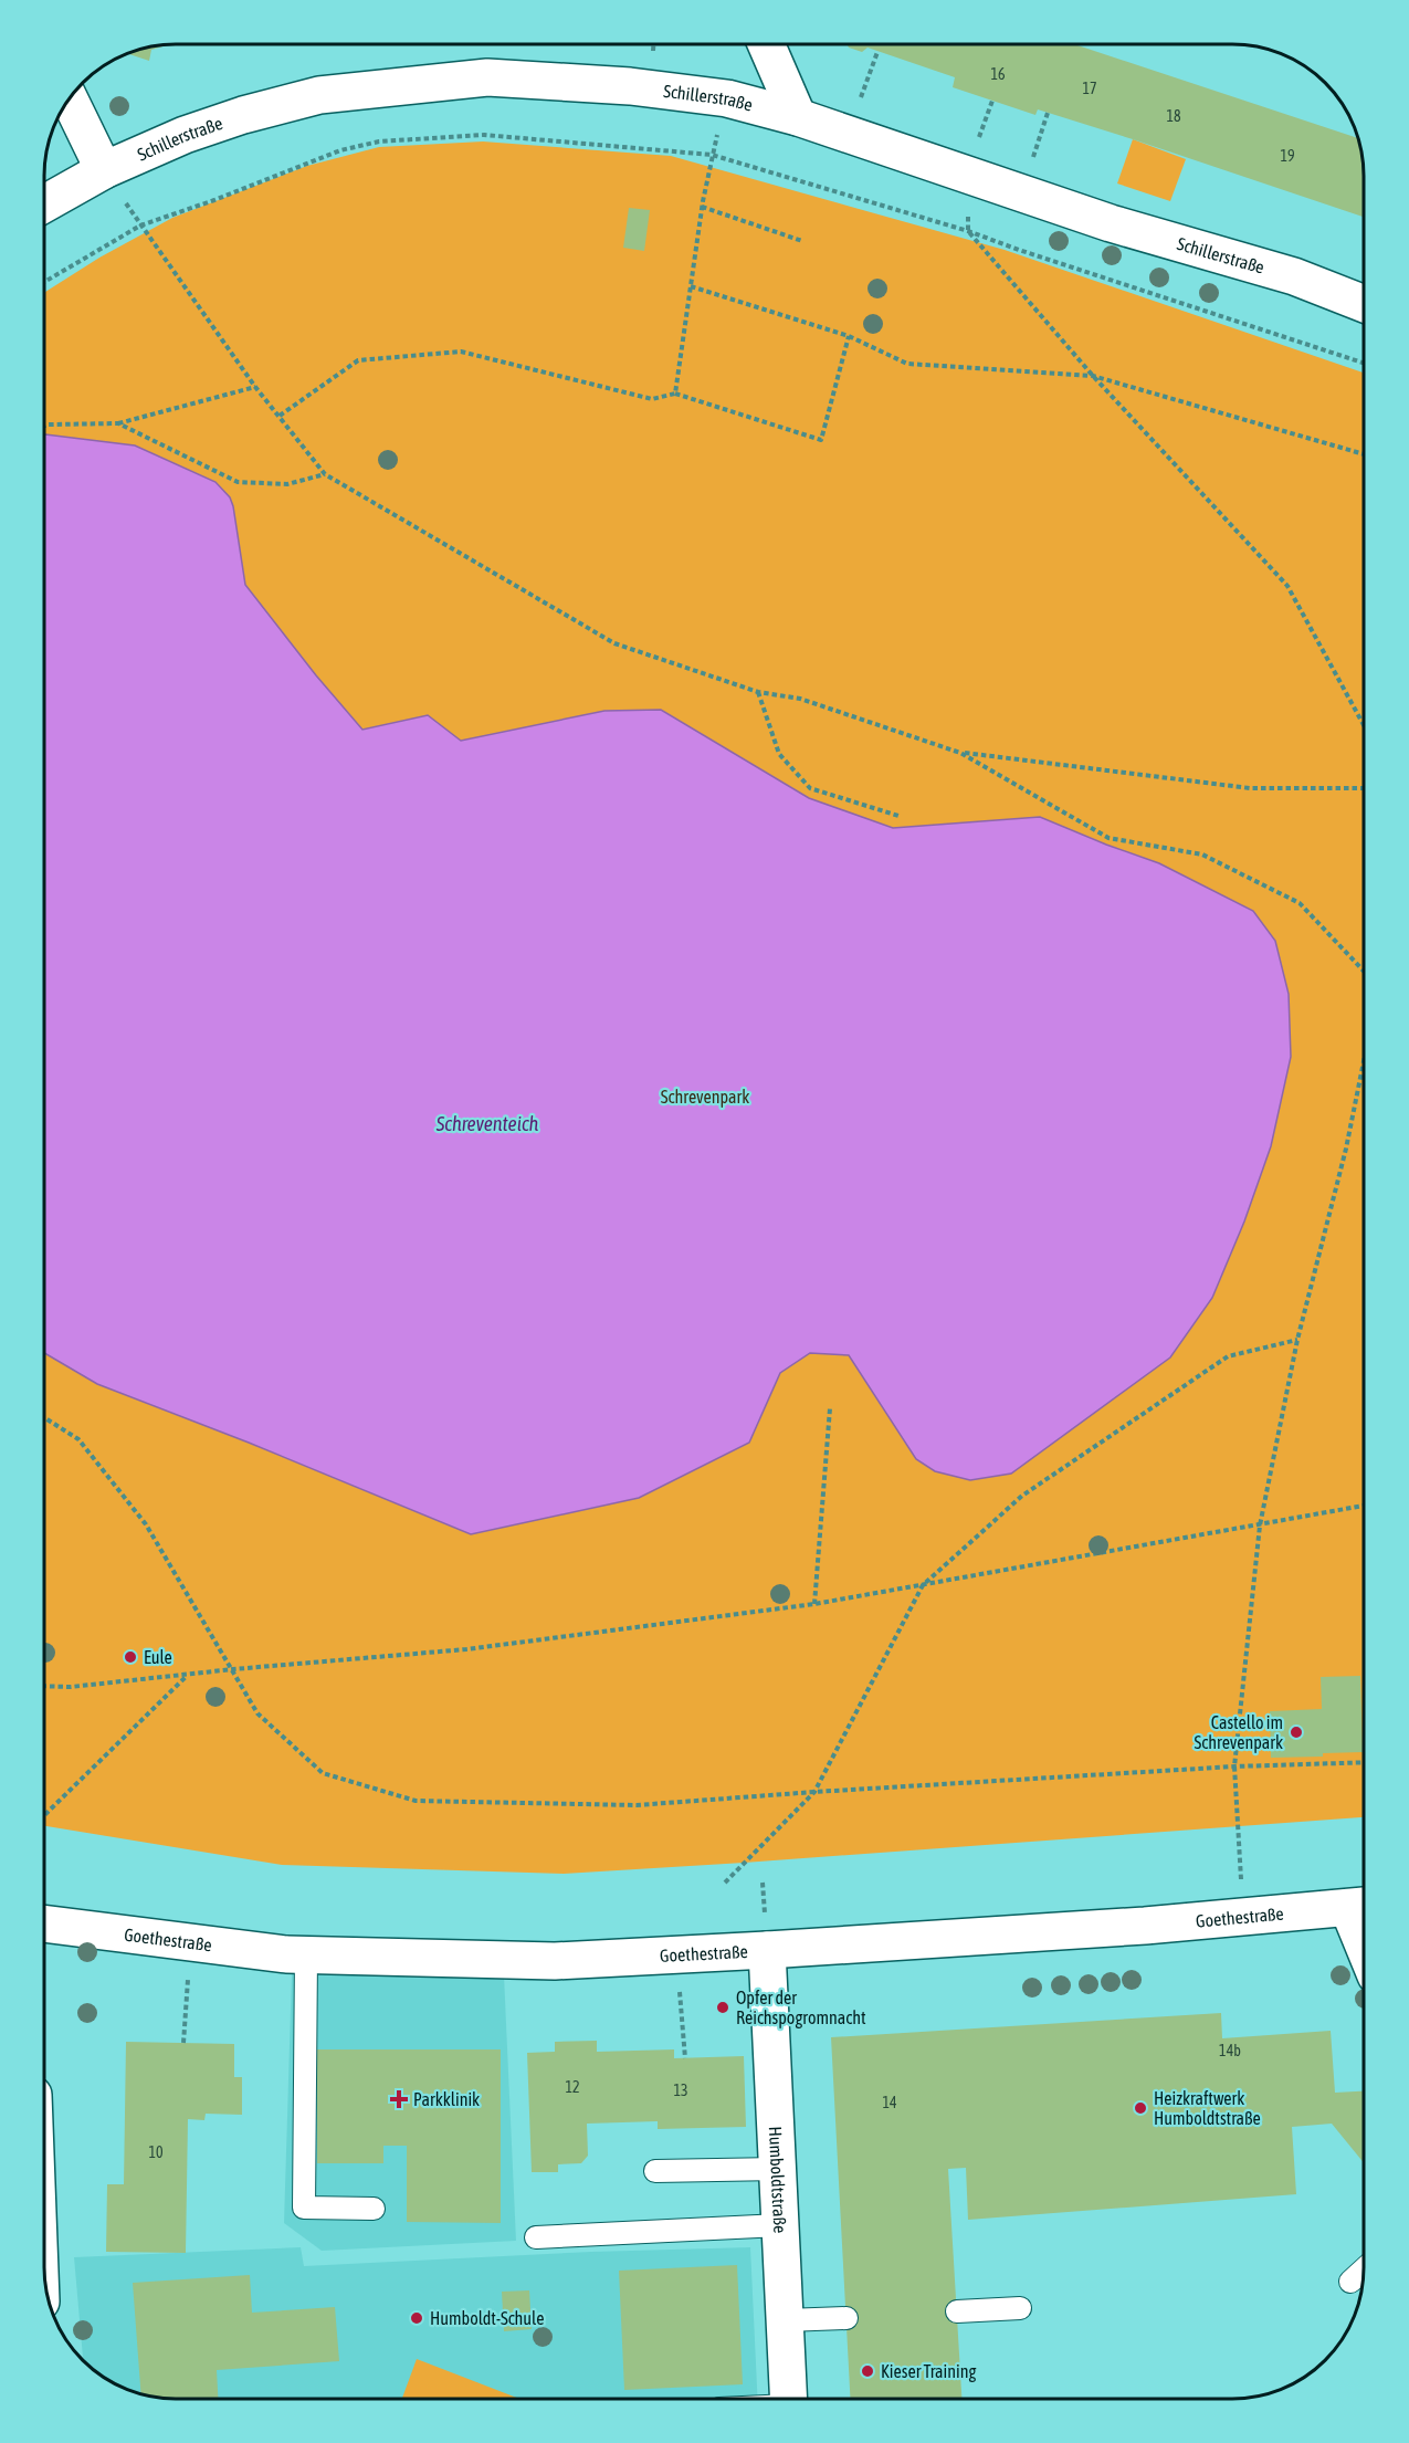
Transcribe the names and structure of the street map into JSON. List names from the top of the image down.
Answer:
{
  "streets": {
    "street": ["Schillerstraße", "Goethestraße", "Humboldtstraße"]
  },
  "crossings": [
    ["Goethestraße", "Humboldtstraße"]
  ],
  "water": ["Schreventeich"],
  "parks": ["Schrevenpark"],
  "places": {
    "other": [
      "Eule",
      "Castello im Schrevenpark",
      "Opfer der Reichspogromnacht",
      "Heizkraftwerk Humboldtstraße",
      "Humboldt-Schule",
      "Kieser Training"
    ],
    "health": ["Parkklinik"]
  },
  "house_numbers": [
    "16",
    "17",
    "18",
    "19",
    "14b",
    "12",
    "13",
    "14",
    "10"
  ]
}
